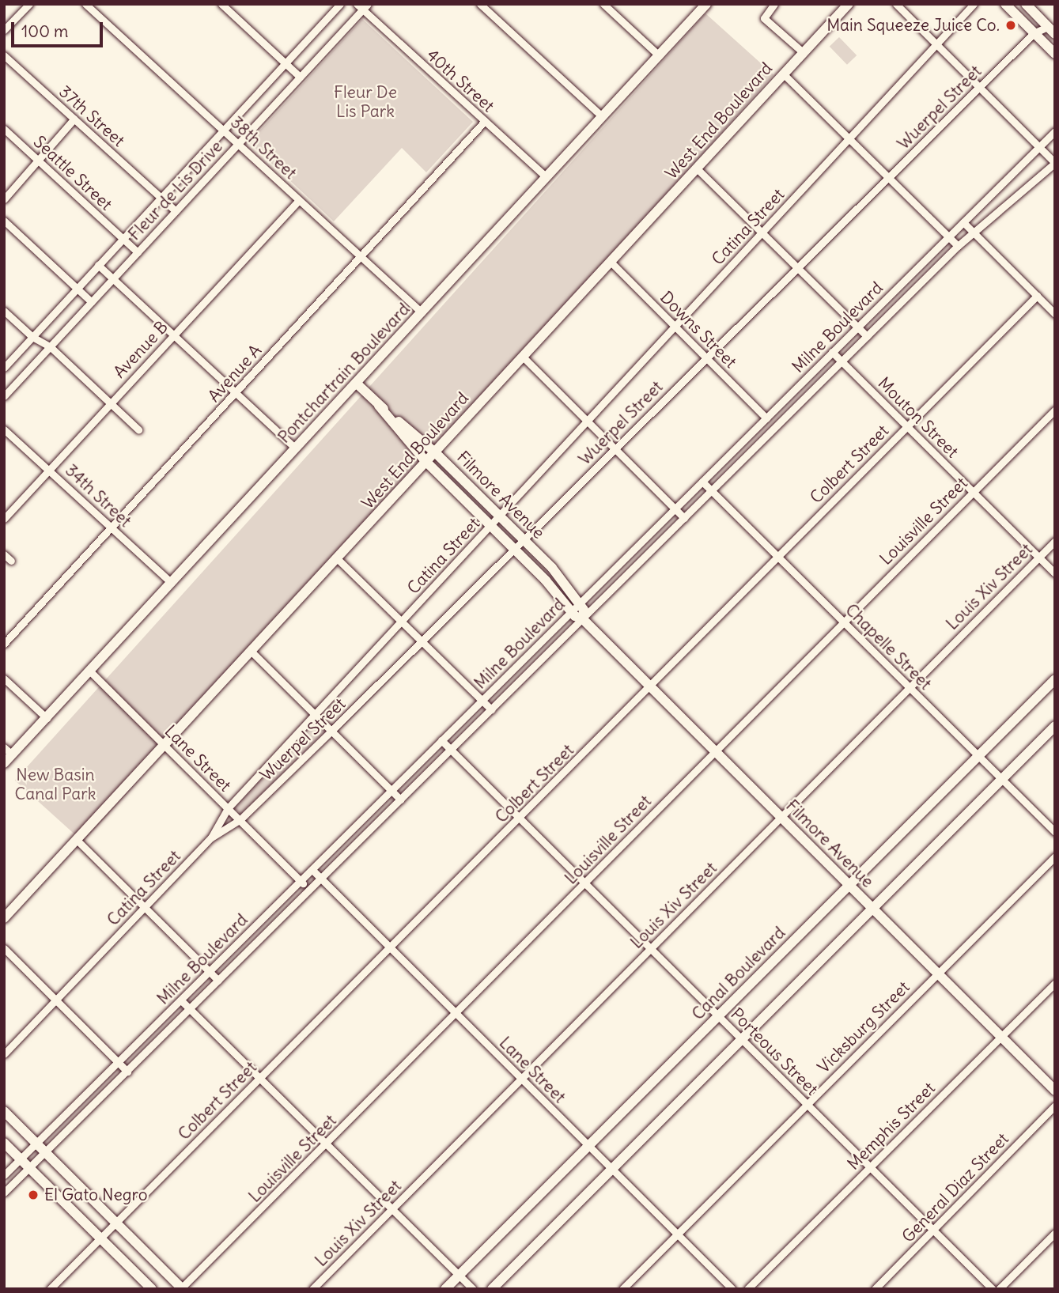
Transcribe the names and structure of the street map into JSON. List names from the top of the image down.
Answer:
{
  "streets": {
    "main road": [
      "West End Boulevard",
      "Pontchartrain Boulevard",
      "Filmore Avenue",
      "Canal Boulevard"
    ],
    "street": [
      "40th Street",
      "Wuerpel Street",
      "37th Street",
      "38th Street",
      "Seattle Street",
      "Fleur de Lis Drive",
      "Catina Street",
      "Milne Boulevard",
      "Downs Street",
      "Avenue B",
      "Avenue A",
      "Mouton Street",
      "Colbert Street",
      "34th Street",
      "Louisville Street",
      "Louis Xiv Street",
      "Chapelle Street",
      "Lane Street",
      "Vicksburg Street",
      "Porteous Street",
      "Memphis Street",
      "General Diaz Street"
    ]
  },
  "crossings": [
    ["40th Street", "Fleur de Lis Drive"],
    ["40th Street", "Avenue A"],
    ["40th Street", "Pontchartrain Boulevard"],
    ["Wuerpel Street", "Catina Street"],
    ["Wuerpel Street", "Downs Street"],
    ["Wuerpel Street", "Filmore Avenue"],
    ["Wuerpel Street", "Lane Street"],
    ["37th Street", "Fleur de Lis Drive"],
    ["West End Boulevard", "Downs Street"],
    ["West End Boulevard", "Filmore Avenue"],
    ["West End Boulevard", "Lane Street"],
    ["38th Street", "Fleur de Lis Drive"],
    ["38th Street", "Avenue B"],
    ["38th Street", "Avenue A"],
    ["38th Street", "Pontchartrain Boulevard"],
    ["Seattle Street", "Fleur de Lis Drive"],
    ["Catina Street", "Downs Street"],
    ["Catina Street", "Filmore Avenue"],
    ["Catina Street", "Lane Street"],
    ["Milne Boulevard", "Downs Street"],
    ["Milne Boulevard", "Mouton Street"],
    ["Milne Boulevard", "Filmore Avenue"],
    ["Milne Boulevard", "Chapelle Street"],
    ["Milne Boulevard", "Lane Street"],
    ["Milne Boulevard", "Porteous Street"],
    ["Avenue B", "34th Street"],
    ["Avenue A", "34th Street"],
    ["Pontchartrain Boulevard", "Filmore Avenue"],
    ["Pontchartrain Boulevard", "34th Street"],
    ["Pontchartrain Boulevard", "Lane Street"],
    ["Mouton Street", "Colbert Street"],
    ["Mouton Street", "Louisville Street"],
    ["Mouton Street", "Louis Xiv Street"],
    ["Colbert Street", "Filmore Avenue"],
    ["Colbert Street", "Chapelle Street"],
    ["Colbert Street", "Lane Street"],
    ["Colbert Street", "Porteous Street"],
    ["Filmore Avenue", "Louisville Street"],
    ["Filmore Avenue", "Louis Xiv Street"],
    ["Filmore Avenue", "Canal Boulevard"],
    ["Filmore Avenue", "Vicksburg Street"],
    ["Filmore Avenue", "Memphis Street"],
    ["Louisville Street", "Chapelle Street"],
    ["Louisville Street", "Lane Street"],
    ["Louisville Street", "Porteous Street"],
    ["Louis Xiv Street", "Chapelle Street"],
    ["Louis Xiv Street", "Lane Street"],
    ["Louis Xiv Street", "Porteous Street"],
    ["Chapelle Street", "Canal Boulevard"],
    ["Lane Street", "Canal Boulevard"],
    ["Lane Street", "Vicksburg Street"],
    ["Canal Boulevard", "Porteous Street"],
    ["Vicksburg Street", "Porteous Street"],
    ["Porteous Street", "Memphis Street"],
    ["Porteous Street", "General Diaz Street"]
  ],
  "parks": ["Fleur De Lis Park", "New Basin Canal Park"],
  "places": ["Main Squeeze Juice Co.", "El Gato Negro"],
  "scale_bar": "100 m"
}
